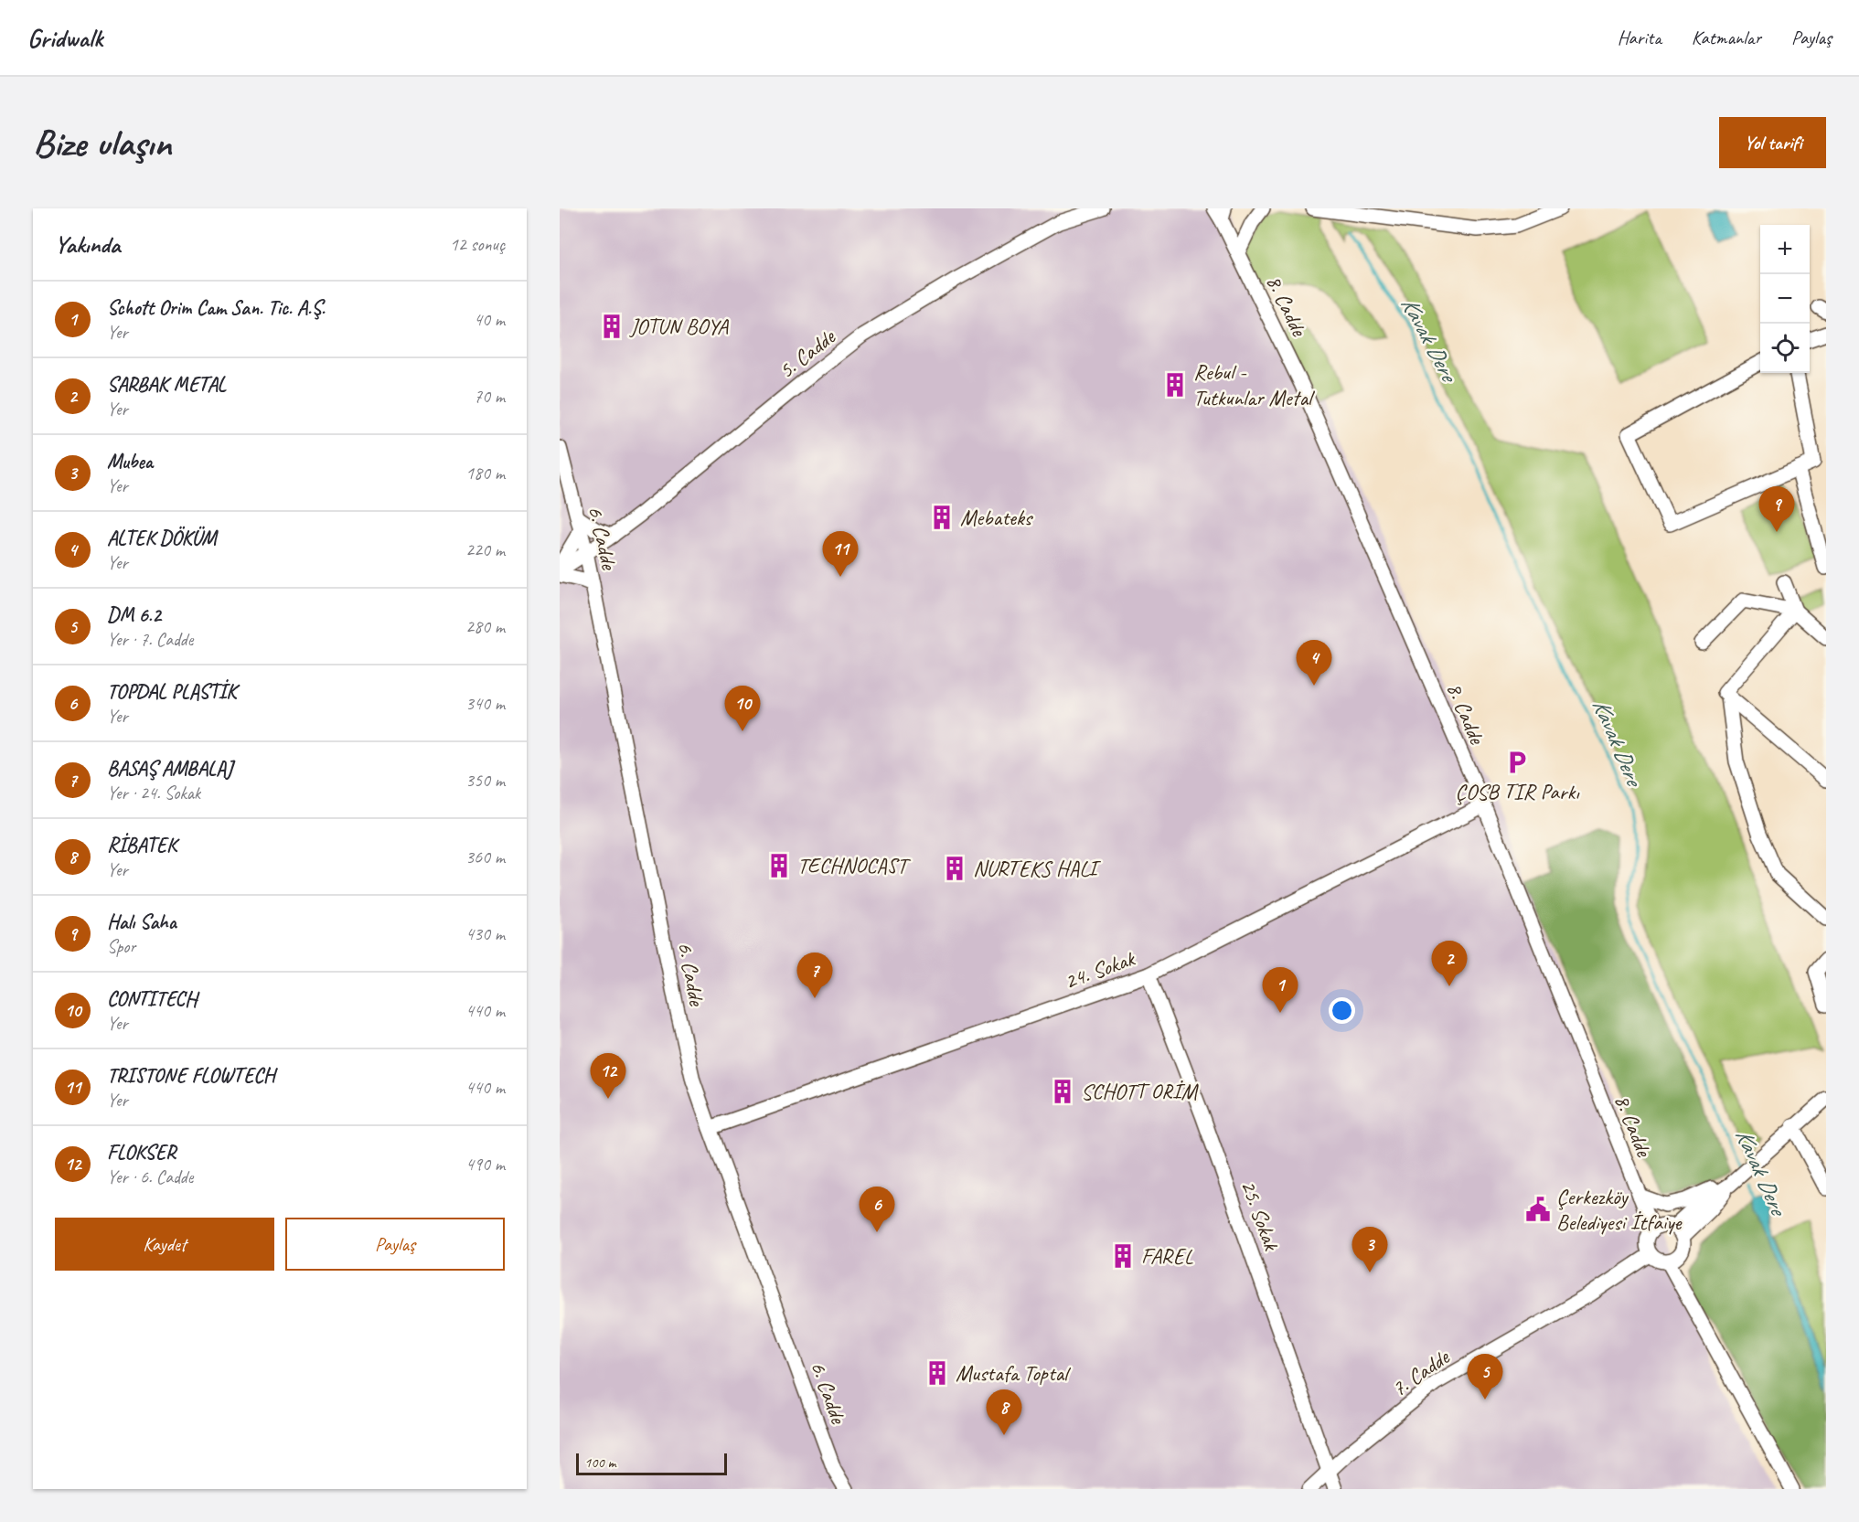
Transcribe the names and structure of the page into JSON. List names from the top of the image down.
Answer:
{
  "streets": {
    "street": [
      "8. Cadde",
      "5. Cadde",
      "6. Cadde",
      "24. Sokak",
      "25. Sokak",
      "7. Cadde"
    ]
  },
  "crossings": [
    ["8. Cadde", "24. Sokak"],
    ["8. Cadde", "7. Cadde"],
    ["5. Cadde", "6. Cadde"],
    ["6. Cadde", "24. Sokak"],
    ["24. Sokak", "25. Sokak"],
    ["25. Sokak", "7. Cadde"]
  ],
  "water": ["Kavak Dere"],
  "places": {
    "building": [
      "JOTUN BOYA",
      "Rebul - Tutkunlar Metal",
      "Mebateks",
      "TECHNOCAST",
      "NURTEKS HALI",
      "SCHOTT ORİM",
      "FAREL",
      "Mustafa Toptal"
    ],
    "parking": ["ÇOSB TIR Parkı"],
    "public building": ["Çerkezköy Belediyesi İtfaiye"]
  },
  "scale_bar": "100 m",
  "page": {
    "header": "Gridwalk",
    "nav": ["Harita", "Katmanlar", "Paylaş"],
    "buttons": [
      "Yol tarifi",
      ["Kaydet", "Paylaş"]
    ],
    "title": "Bize ulaşın",
    "heading": ["Yakında", "12 sonuç"],
    "map_buttons": ["+", "−"],
    "list": [
      {
        "mark": "1",
        "name": "Schott Orim Cam San. Tic. A.Ş.",
        "note": "Yer",
        "value": "40 m"
      },
      {
        "mark": "2",
        "name": "SARBAK METAL",
        "note": "Yer",
        "value": "70 m"
      },
      {
        "mark": "3",
        "name": "Mubea",
        "note": "Yer",
        "value": "180 m"
      },
      {
        "mark": "4",
        "name": "ALTEK DÖKÜM",
        "note": "Yer",
        "value": "220 m"
      },
      {
        "mark": "5",
        "name": "DM 6.2",
        "note": "Yer · 7. Cadde",
        "value": "280 m"
      },
      {
        "mark": "6",
        "name": "TOPDAL PLASTİK",
        "note": "Yer",
        "value": "340 m"
      },
      {
        "mark": "7",
        "name": "BASAŞ AMBALAJ",
        "note": "Yer · 24. Sokak",
        "value": "350 m"
      },
      {
        "mark": "8",
        "name": "RİBATEK",
        "note": "Yer",
        "value": "360 m"
      },
      {
        "mark": "9",
        "name": "Halı Saha",
        "note": "Spor",
        "value": "430 m"
      },
      {
        "mark": "10",
        "name": "CONTITECH",
        "note": "Yer",
        "value": "440 m"
      },
      {
        "mark": "11",
        "name": "TRISTONE FLOWTECH",
        "note": "Yer",
        "value": "440 m"
      },
      {
        "mark": "12",
        "name": "FLOKSER",
        "note": "Yer · 6. Cadde",
        "value": "490 m"
      }
    ],
    "pins": [
      "9",
      "11",
      "4",
      "10",
      "2",
      "7",
      "1",
      "12",
      "6",
      "3",
      "5",
      "8"
    ],
    "scale": "100 m"
  }
}
